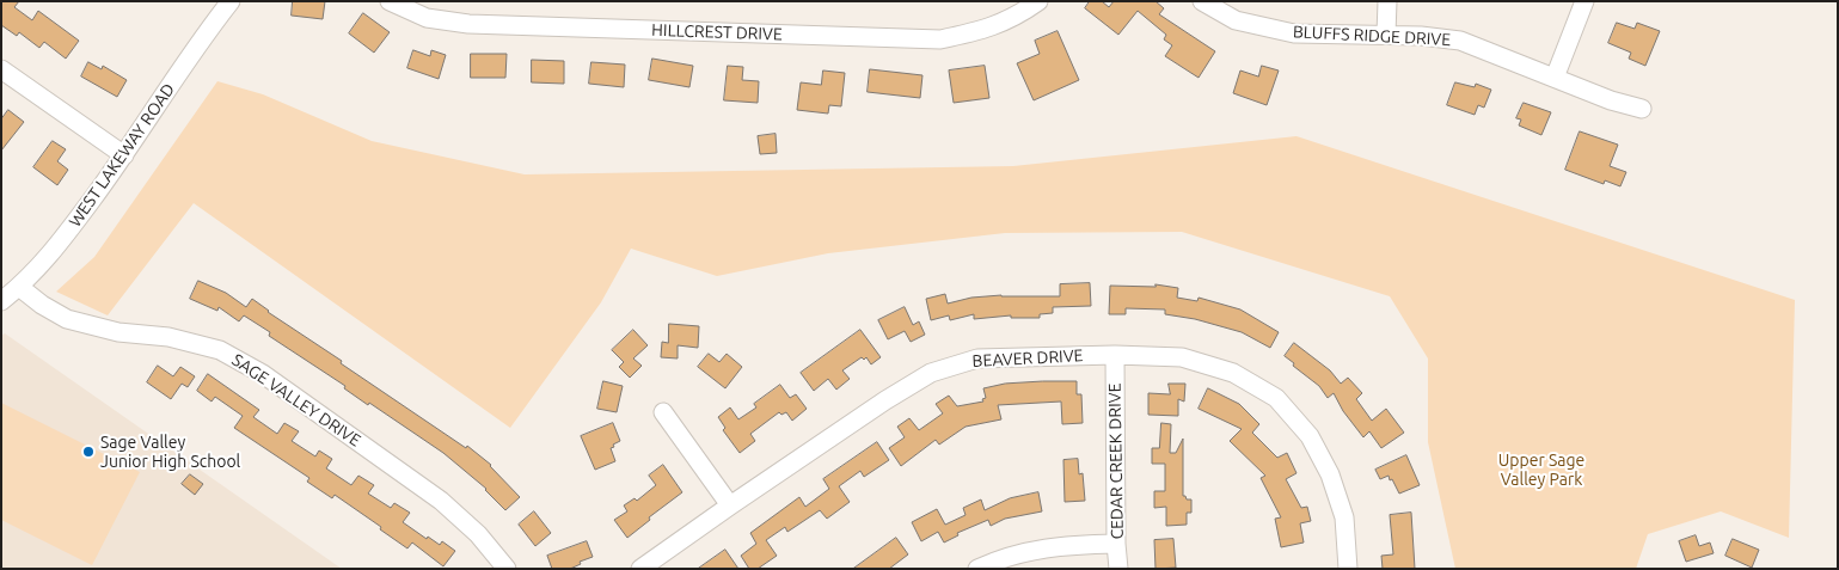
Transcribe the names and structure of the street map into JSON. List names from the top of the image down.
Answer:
{
  "streets": {
    "street": [
      "HILLCREST DRIVE",
      "BLUFFS RIDGE DRIVE",
      "WEST LAKEWAY ROAD",
      "BEAVER DRIVE",
      "SAGE VALLEY DRIVE",
      "CEDAR CREEK DRIVE"
    ]
  },
  "crossings": [
    ["WEST LAKEWAY ROAD", "SAGE VALLEY DRIVE"],
    ["BEAVER DRIVE", "CEDAR CREEK DRIVE"]
  ],
  "parks": ["Upper Sage Valley Park"],
  "places": ["Sage Valley Junior High School"]
}
